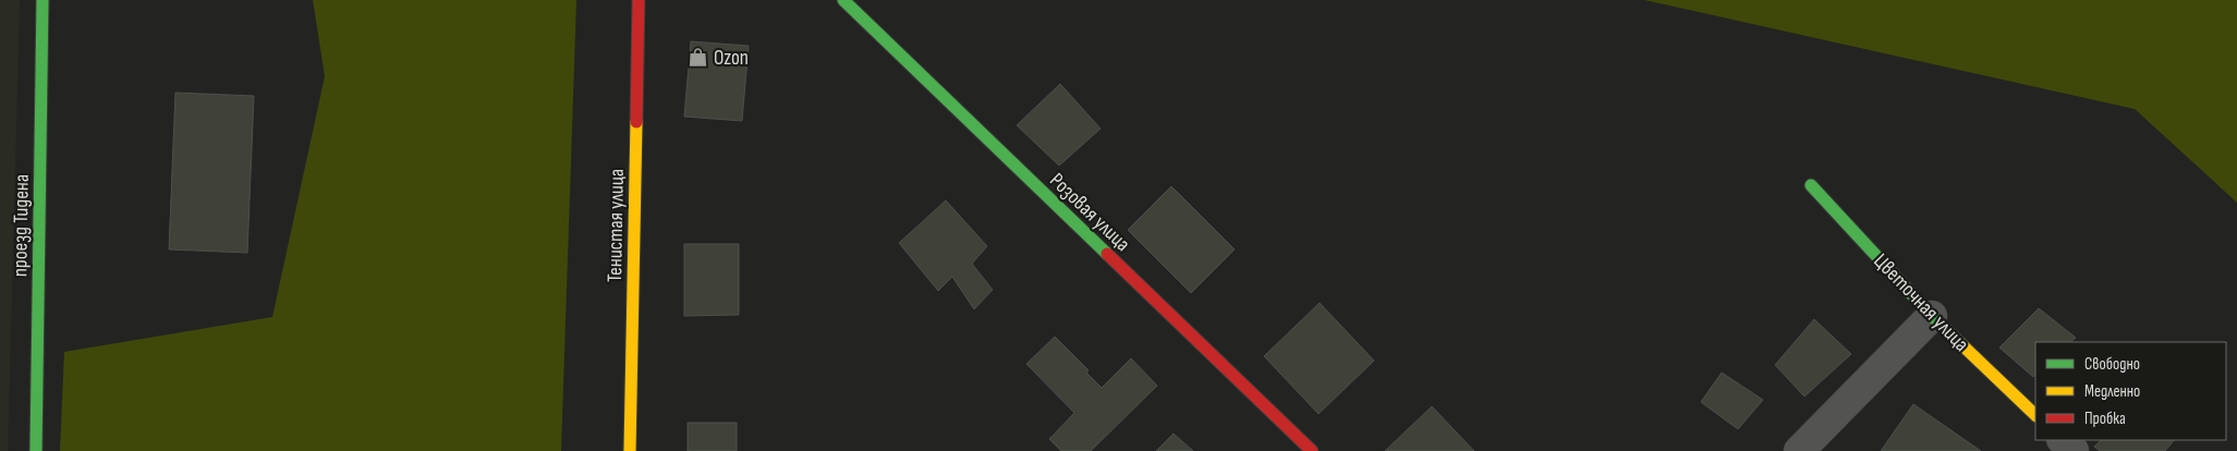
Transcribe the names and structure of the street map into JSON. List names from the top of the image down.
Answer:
{
  "streets": {
    "street": [
      "Розовая улица",
      "проезд Тидена",
      "Тенистая улица",
      "Цветочная улица"
    ]
  },
  "places": {
    "shop": ["Ozon"]
  },
  "legend": ["Свободно", "Медленно", "Пробка"]
}
